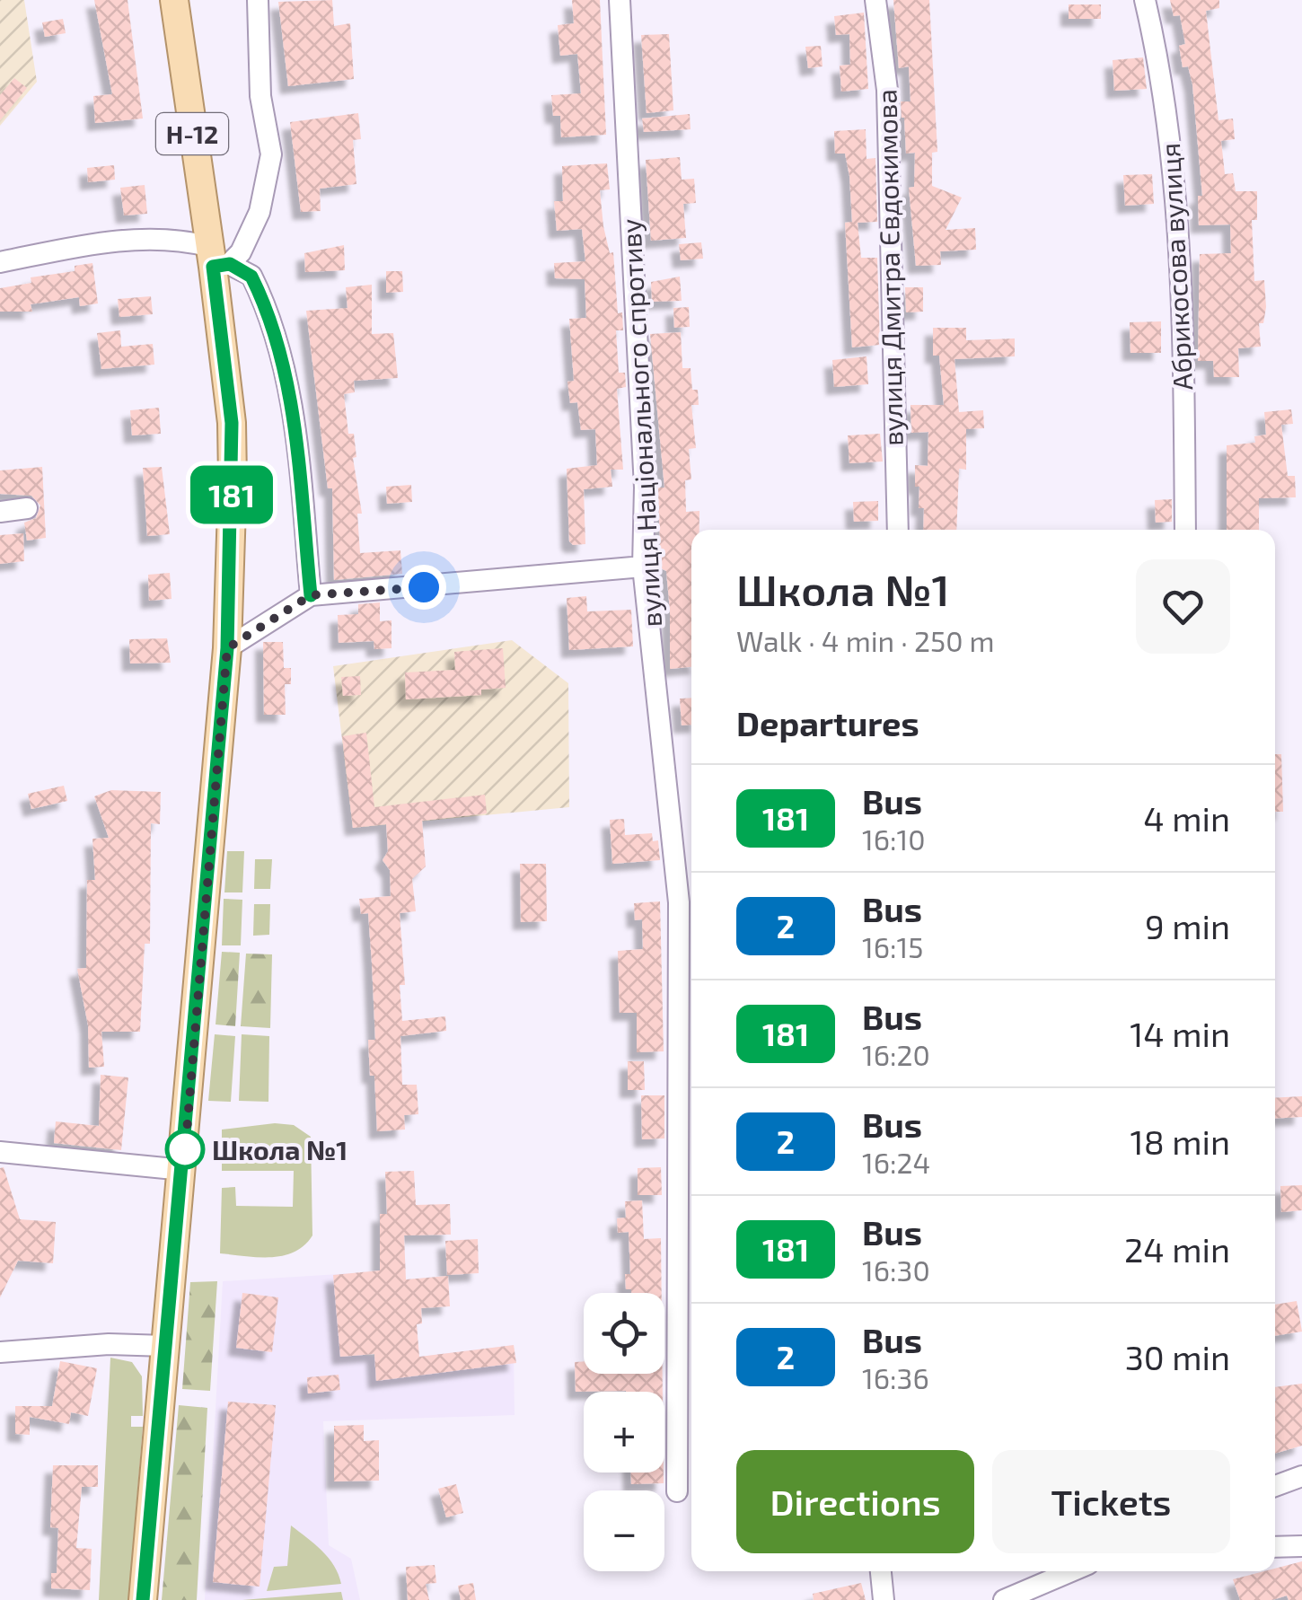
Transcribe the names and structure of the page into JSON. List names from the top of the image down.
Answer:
{
  "streets": {
    "main road": ["Н-12"],
    "street": ["Абрикосова вулиця", "вулиця Дмитра Євдокимова", "вулиця Національного спротиву"]
  },
  "places": ["Школа №1"],
  "lines": ["bus line 181"],
  "page": {
    "on_map": "181",
    "heading": [
      ["Школа №1", "Walk · 4 min · 250 m"],
      "Departures"
    ],
    "list": [
      {
        "mark": "181",
        "name": "Bus",
        "note": "16:10",
        "value": "4 min"
      },
      {
        "mark": "2",
        "name": "Bus",
        "note": "16:15",
        "value": "9 min"
      },
      {
        "mark": "181",
        "name": "Bus",
        "note": "16:20",
        "value": "14 min"
      },
      {
        "mark": "2",
        "name": "Bus",
        "note": "16:24",
        "value": "18 min"
      },
      {
        "mark": "181",
        "name": "Bus",
        "note": "16:30",
        "value": "24 min"
      },
      {
        "mark": "2",
        "name": "Bus",
        "note": "16:36",
        "value": "30 min"
      }
    ],
    "map_buttons": ["+", "−"],
    "buttons": ["Directions", "Tickets"]
  }
}
